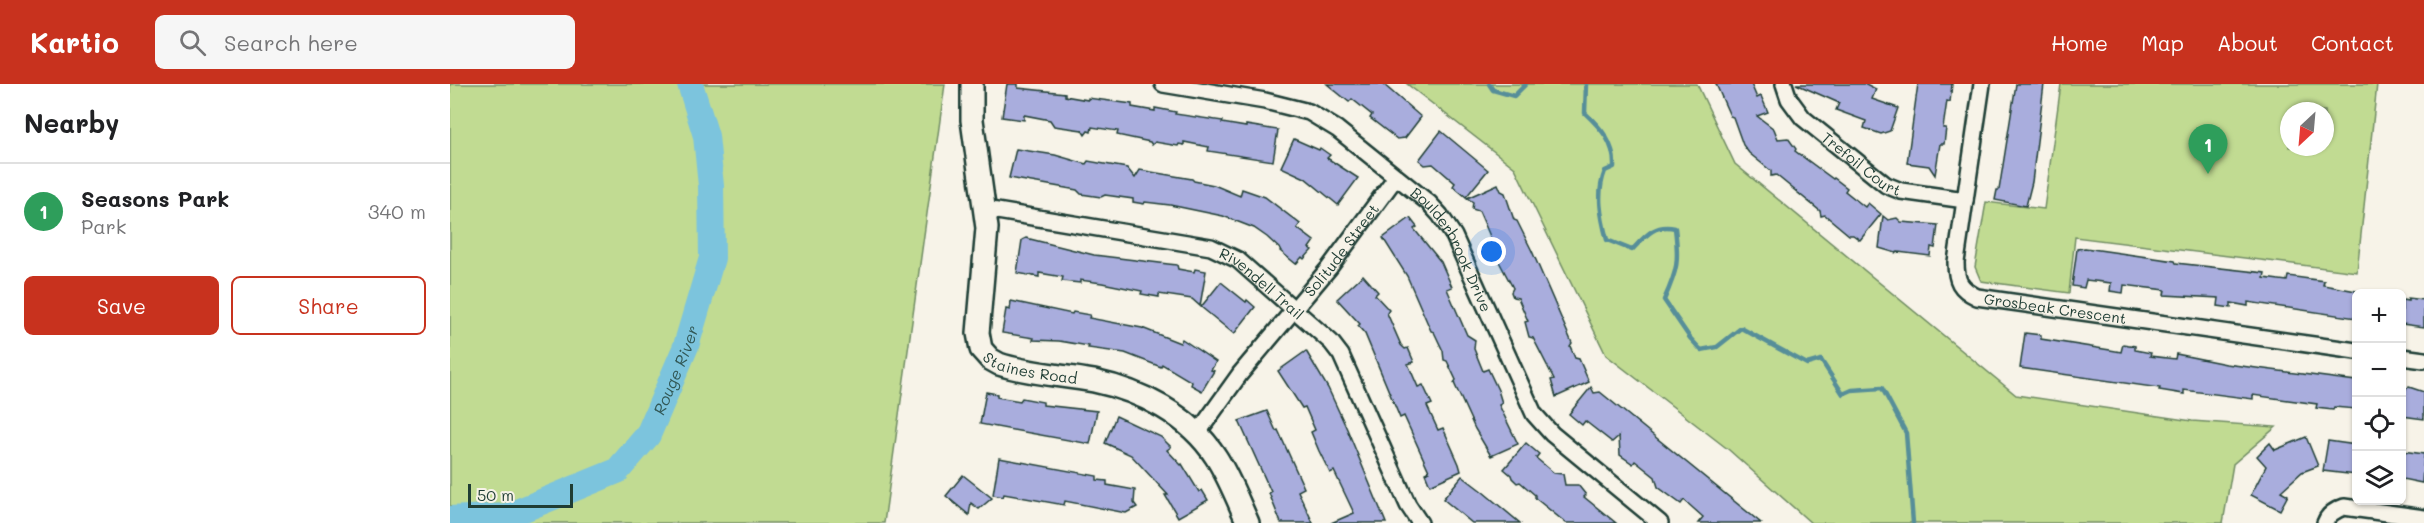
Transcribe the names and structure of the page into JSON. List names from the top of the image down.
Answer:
{
  "streets": {
    "street": [
      "Trefoil Court",
      "Solitude Street",
      "Boulderbrook Drive",
      "Rivendell Trail",
      "Grosbeak Crescent",
      "Staines Road"
    ]
  },
  "crossings": [
    ["Trefoil Court", "Grosbeak Crescent"],
    ["Solitude Street", "Boulderbrook Drive"],
    ["Solitude Street", "Rivendell Trail"],
    ["Solitude Street", "Staines Road"],
    ["Rivendell Trail", "Staines Road"]
  ],
  "water": ["Rouge River"],
  "scale_bar": "50 m",
  "north": "bottom left",
  "page": {
    "header": "Kartio",
    "search": "Search here",
    "nav": [
      "Home",
      "Map",
      "About",
      "Contact"
    ],
    "heading": "Nearby",
    "pins": "1",
    "list": [
      {
        "mark": "1",
        "name": "Seasons Park",
        "note": "Park",
        "value": "340 m"
      }
    ],
    "buttons": ["Save", "Share"],
    "map_buttons": ["+", "−"],
    "scale": "50 m"
  }
}
